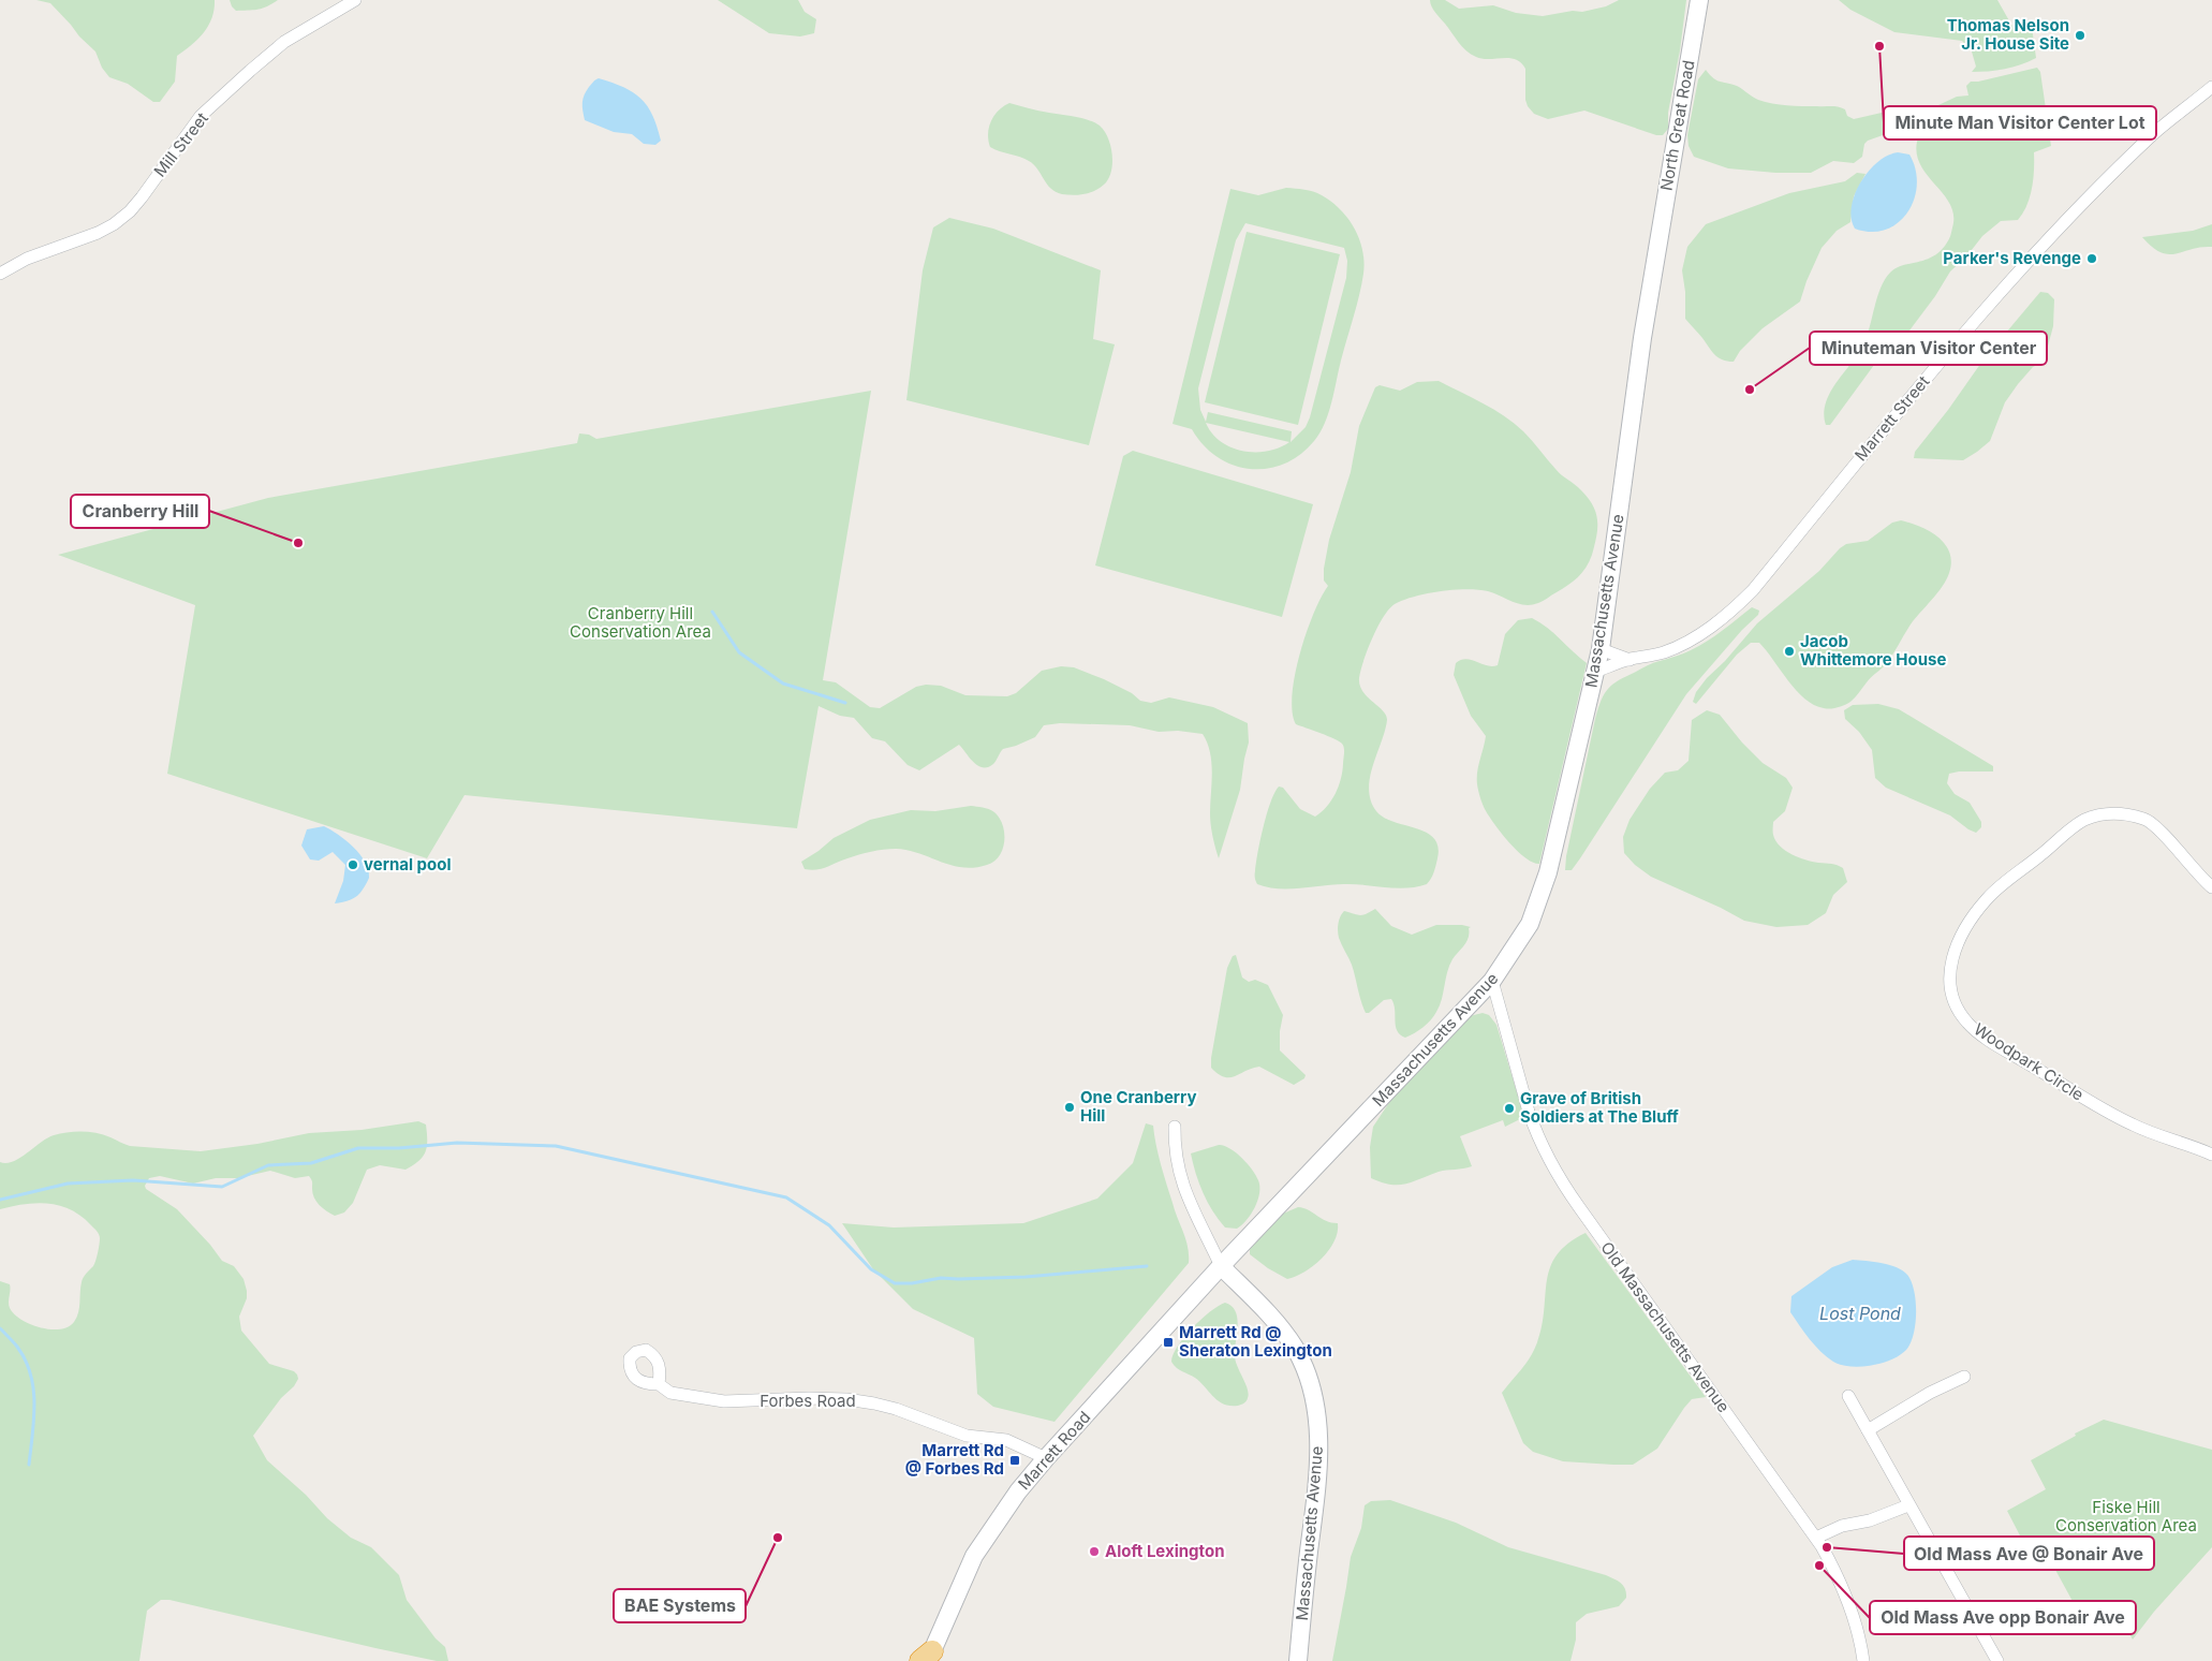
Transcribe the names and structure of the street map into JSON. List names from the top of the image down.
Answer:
{
  "streets": {
    "main road": ["North Great Road", "Massachusetts Avenue", "Marrett Road"],
    "street": [
      "Mill Street",
      "Marrett Street",
      "Woodpark Circle",
      "Old Massachusetts Avenue",
      "Forbes Road"
    ]
  },
  "crossings": [
    ["North Great Road", "Massachusetts Avenue"],
    ["Marrett Street", "Massachusetts Avenue"],
    ["Massachusetts Avenue", "Old Massachusetts Avenue"],
    ["Massachusetts Avenue", "Marrett Road"],
    ["Forbes Road", "Marrett Road"]
  ],
  "water": ["Lost Pond"],
  "parks": ["Cranberry Hill Conservation Area", "Fiske Hill Conservation Area"],
  "places": {
    "other": [
      "Thomas Nelson Jr. House Site",
      "Minute Man Visitor Center Lot",
      "Parker's Revenge",
      "Minuteman Visitor Center",
      "Cranberry Hill",
      "Jacob Whittemore House",
      "vernal pool",
      "One Cranberry Hill",
      "Grave of British Soldiers at The Bluff",
      "BAE Systems",
      "Old Mass Ave @ Bonair Ave",
      "Aloft Lexington",
      "Old Mass Ave opp Bonair Ave"
    ],
    "transit": ["Marrett Rd @ Sheraton Lexington", "Marrett Rd @ Forbes Rd"]
  }
}
